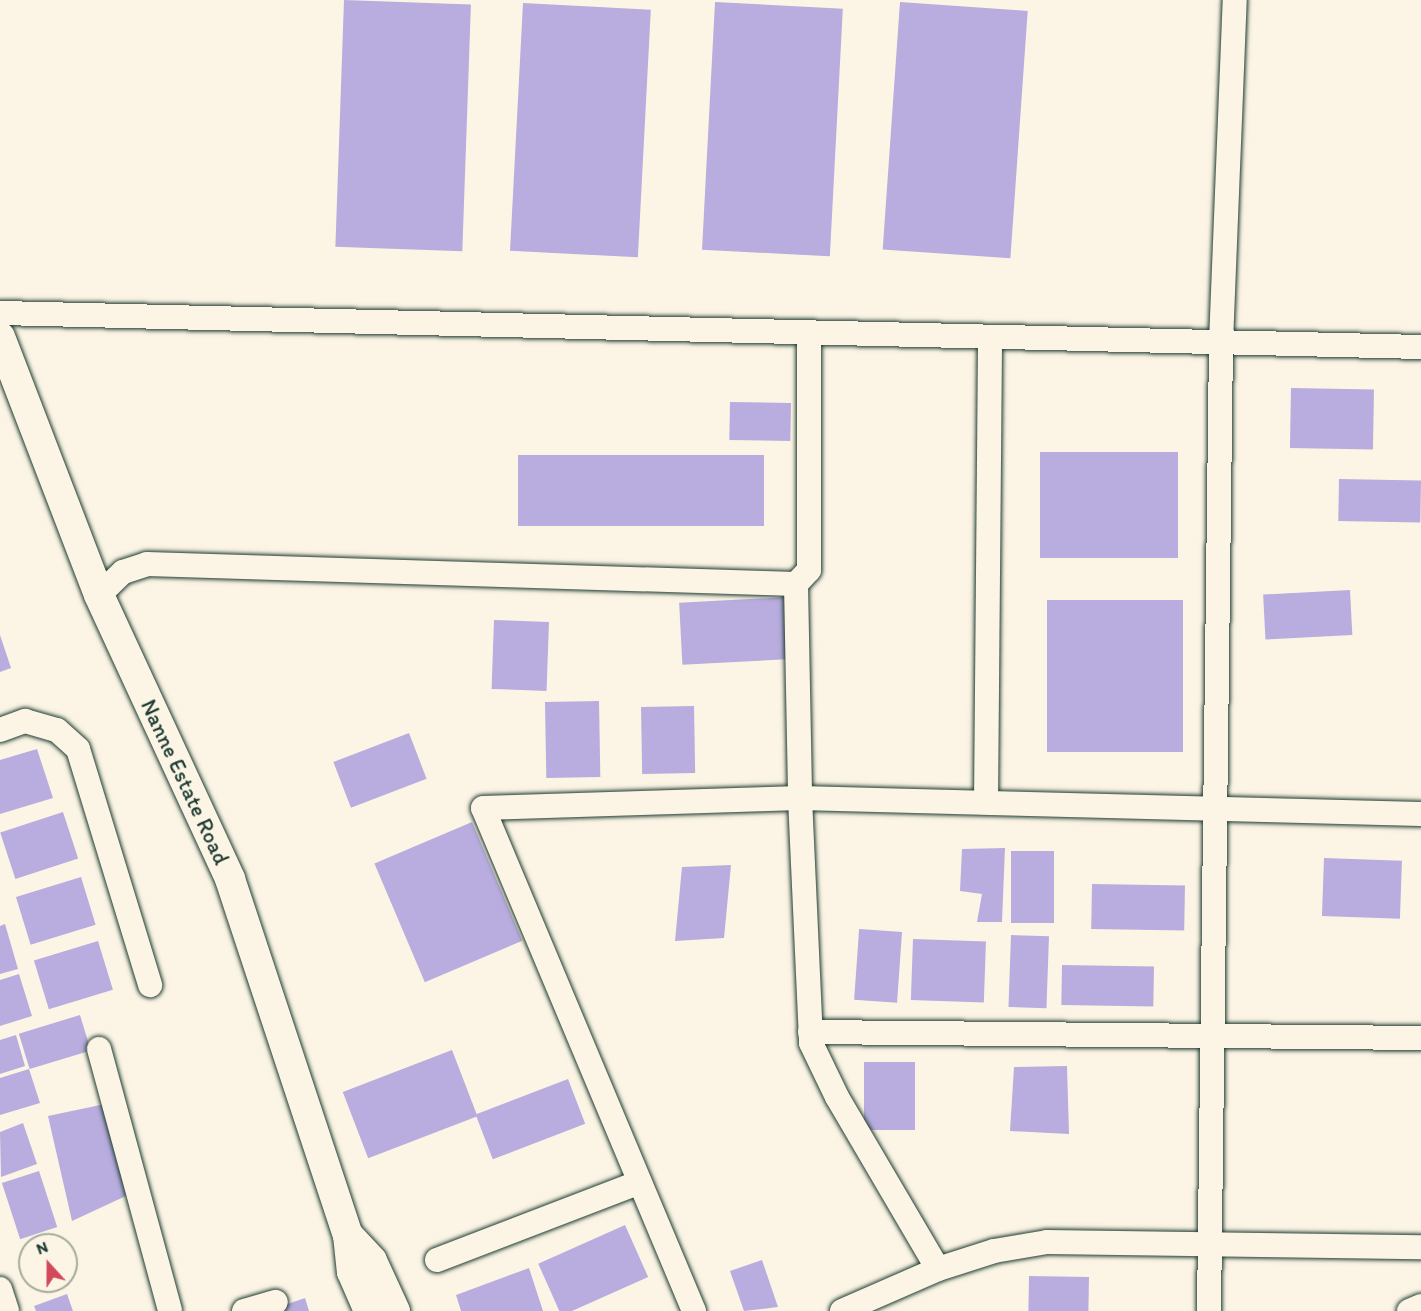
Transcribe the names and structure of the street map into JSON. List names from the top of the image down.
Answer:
{
  "streets": {
    "street": ["Nanne Estate Road"]
  },
  "north": "top"
}
